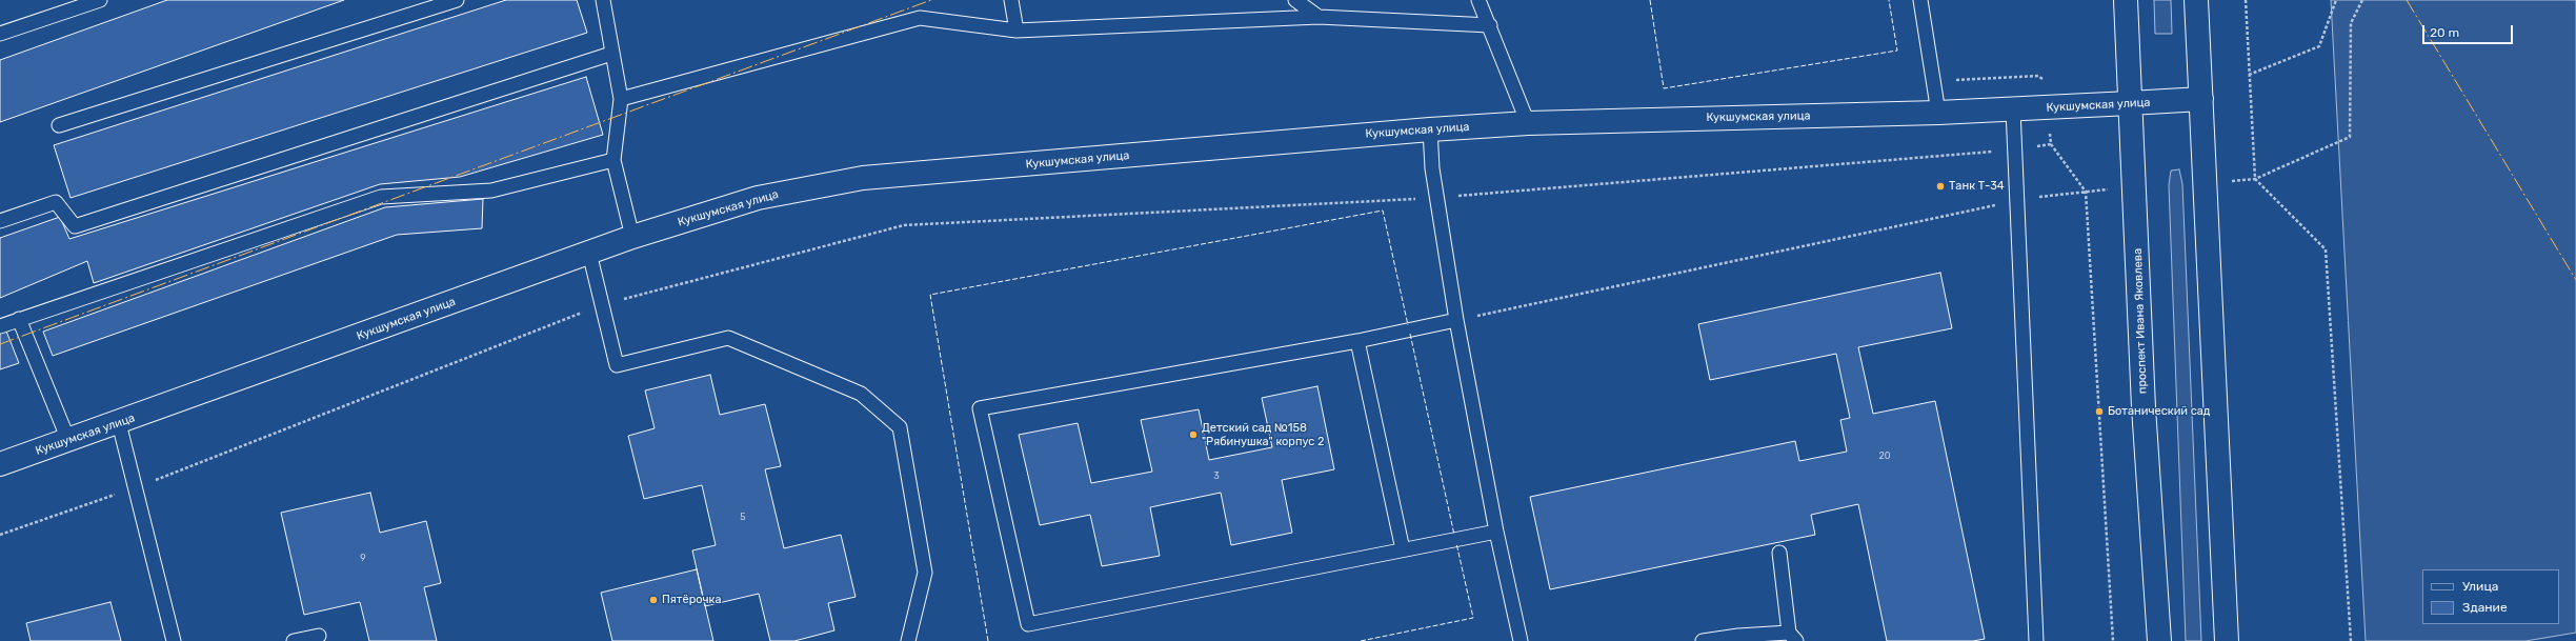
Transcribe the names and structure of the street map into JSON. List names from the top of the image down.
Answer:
{
  "streets": {
    "street": ["Кукшумская улица", "проспект Ивана Яковлева"]
  },
  "crossings": [
    ["Кукшумская улица", "проспект Ивана Яковлева"]
  ],
  "places": [
    "Танк Т-34",
    "Ботанический сад",
    "Детский сад №158 \"Рябинушка\" корпус 2",
    "Пятёрочка"
  ],
  "house_numbers": [
    "20",
    "3",
    "5",
    "9"
  ],
  "legend": ["Улица", "Здание"],
  "scale_bar": "20 m"
}
